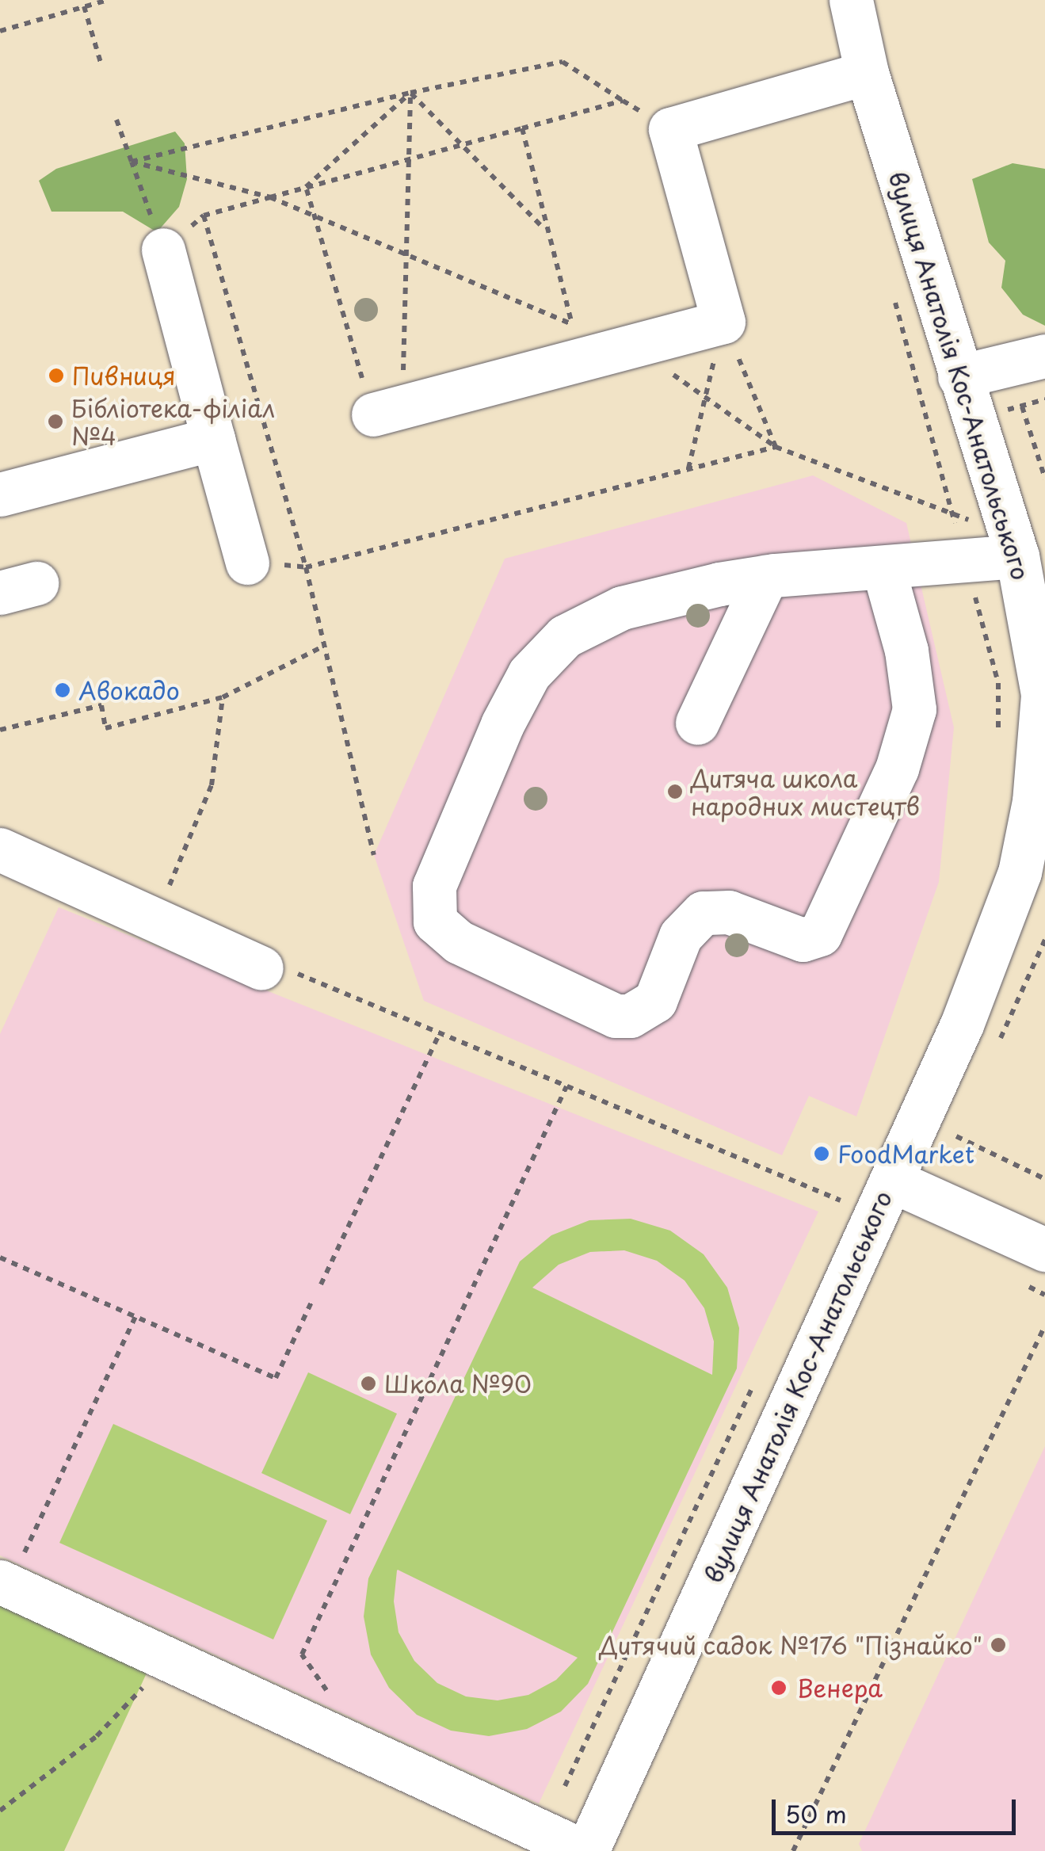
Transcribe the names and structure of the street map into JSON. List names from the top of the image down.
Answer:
{
  "streets": {
    "street": ["вулиця Анатолія Кос-Анатольського"]
  },
  "places": [
    "Пивниця",
    "Бібліотека-філіал №4",
    "Авокадо",
    "Дитяча школа народних мистецтв",
    "FoodMarket",
    "Школа №90",
    "Дитячий садок №176 \"Пізнайко\"",
    "Венера"
  ],
  "scale_bar": "50 m"
}
